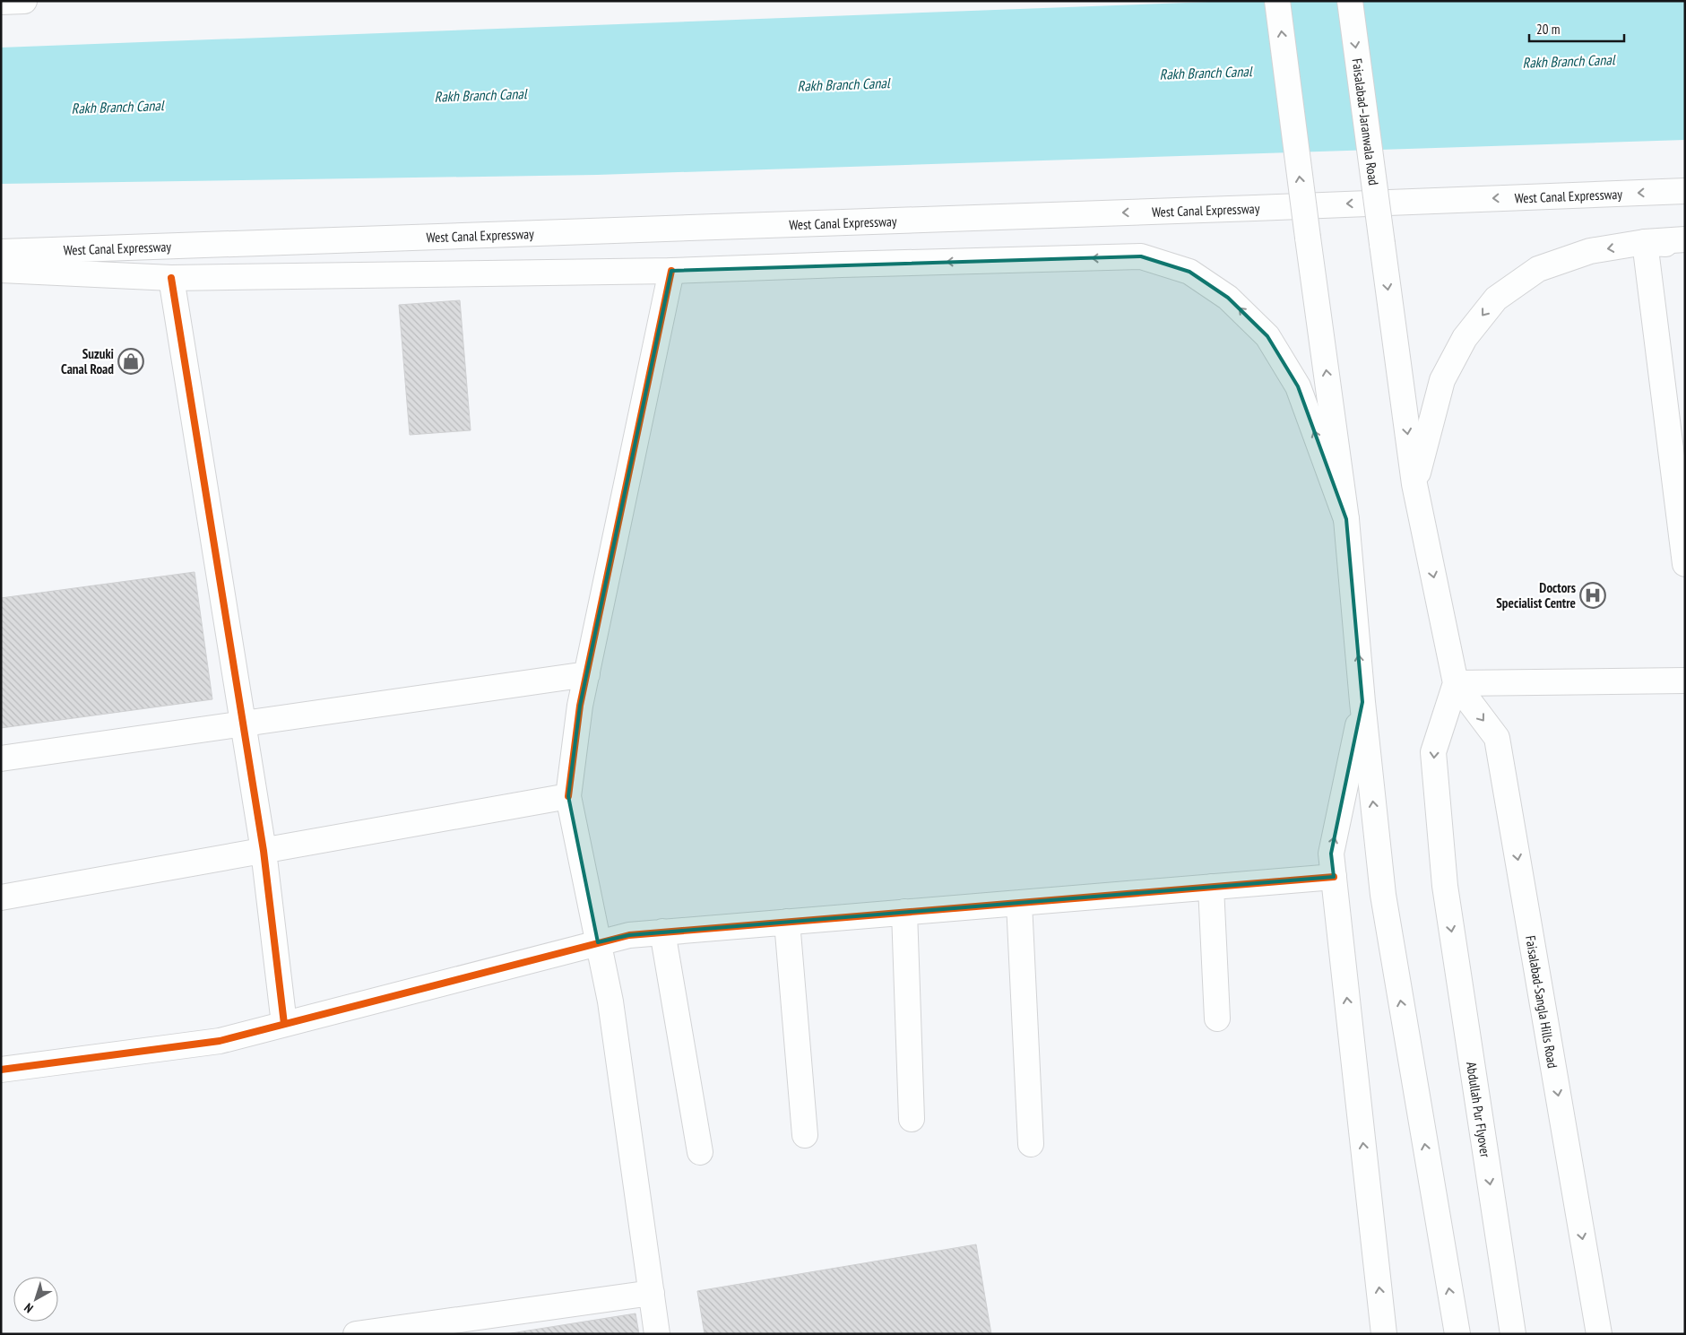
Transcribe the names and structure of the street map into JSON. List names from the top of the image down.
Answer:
{
  "streets": {
    "main road": [
      "Faisalabad–Jaranwala Road",
      "West Canal Expressway",
      "Faisalabad-Sangla Hills Road",
      "Abdullah Pur Flyover"
    ]
  },
  "crossings": [
    ["Faisalabad–Jaranwala Road", "Faisalabad-Sangla Hills Road"],
    ["Faisalabad–Jaranwala Road", "Abdullah Pur Flyover"],
    ["Faisalabad-Sangla Hills Road", "Abdullah Pur Flyover"]
  ],
  "water": ["Rakh Branch Canal"],
  "places": {
    "shop": ["Suzuki Canal Road"],
    "hospital": ["Doctors Specialist Centre"]
  },
  "scale_bar": "20 m",
  "north": "bottom left"
}
